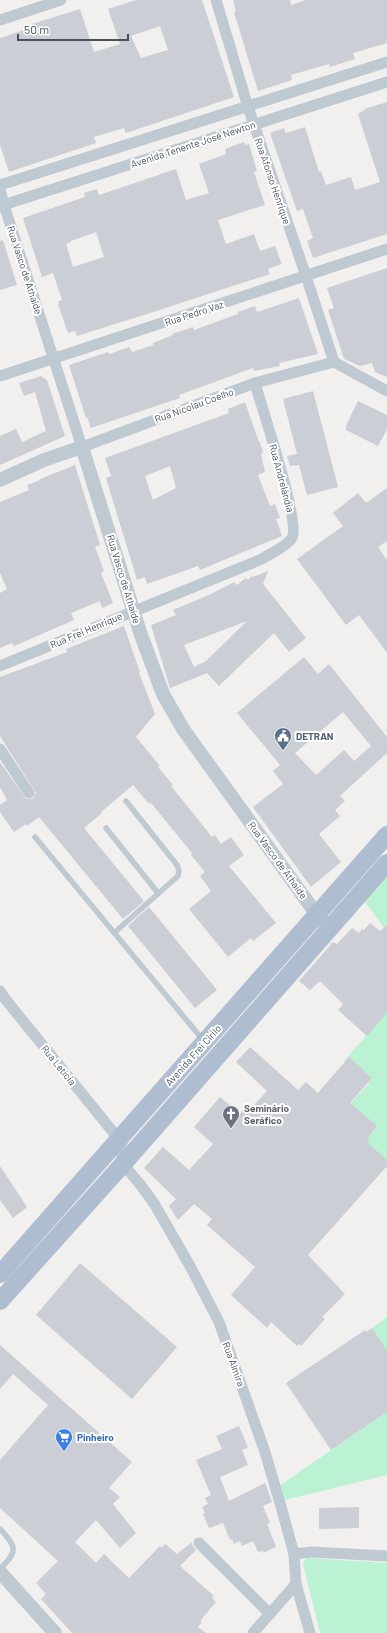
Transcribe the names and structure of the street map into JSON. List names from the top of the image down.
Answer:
{
  "streets": {
    "main road": ["Avenida Frei Cirilo"],
    "street": [
      "Avenida Tenente José Newton",
      "Rua Afonso Henrique",
      "Rua Vasco de Athaíde",
      "Rua Pedro Vaz",
      "Rua Nicolau Coelho",
      "Rua Andrelándia",
      "Rua Frei Henrique",
      "Rua Letícia",
      "Rua Almira"
    ]
  },
  "crossings": [
    ["Avenida Tenente José Newton", "Rua Afonso Henrique"],
    ["Avenida Tenente José Newton", "Rua Vasco de Athaíde"],
    ["Rua Afonso Henrique", "Rua Pedro Vaz"],
    ["Rua Afonso Henrique", "Rua Nicolau Coelho"],
    ["Rua Vasco de Athaíde", "Rua Pedro Vaz"],
    ["Rua Vasco de Athaíde", "Rua Nicolau Coelho"],
    ["Rua Vasco de Athaíde", "Rua Frei Henrique"],
    ["Rua Vasco de Athaíde", "Avenida Frei Cirilo"],
    ["Rua Nicolau Coelho", "Rua Andrelándia"],
    ["Rua Andrelándia", "Rua Frei Henrique"],
    ["Avenida Frei Cirilo", "Rua Letícia"],
    ["Avenida Frei Cirilo", "Rua Almira"],
    ["Rua Letícia", "Rua Almira"]
  ],
  "places": {
    "public building": ["DETRAN"],
    "church": ["Seminário Seráfico"],
    "supermarket": ["Pinheiro"]
  },
  "scale_bar": "50 m"
}
